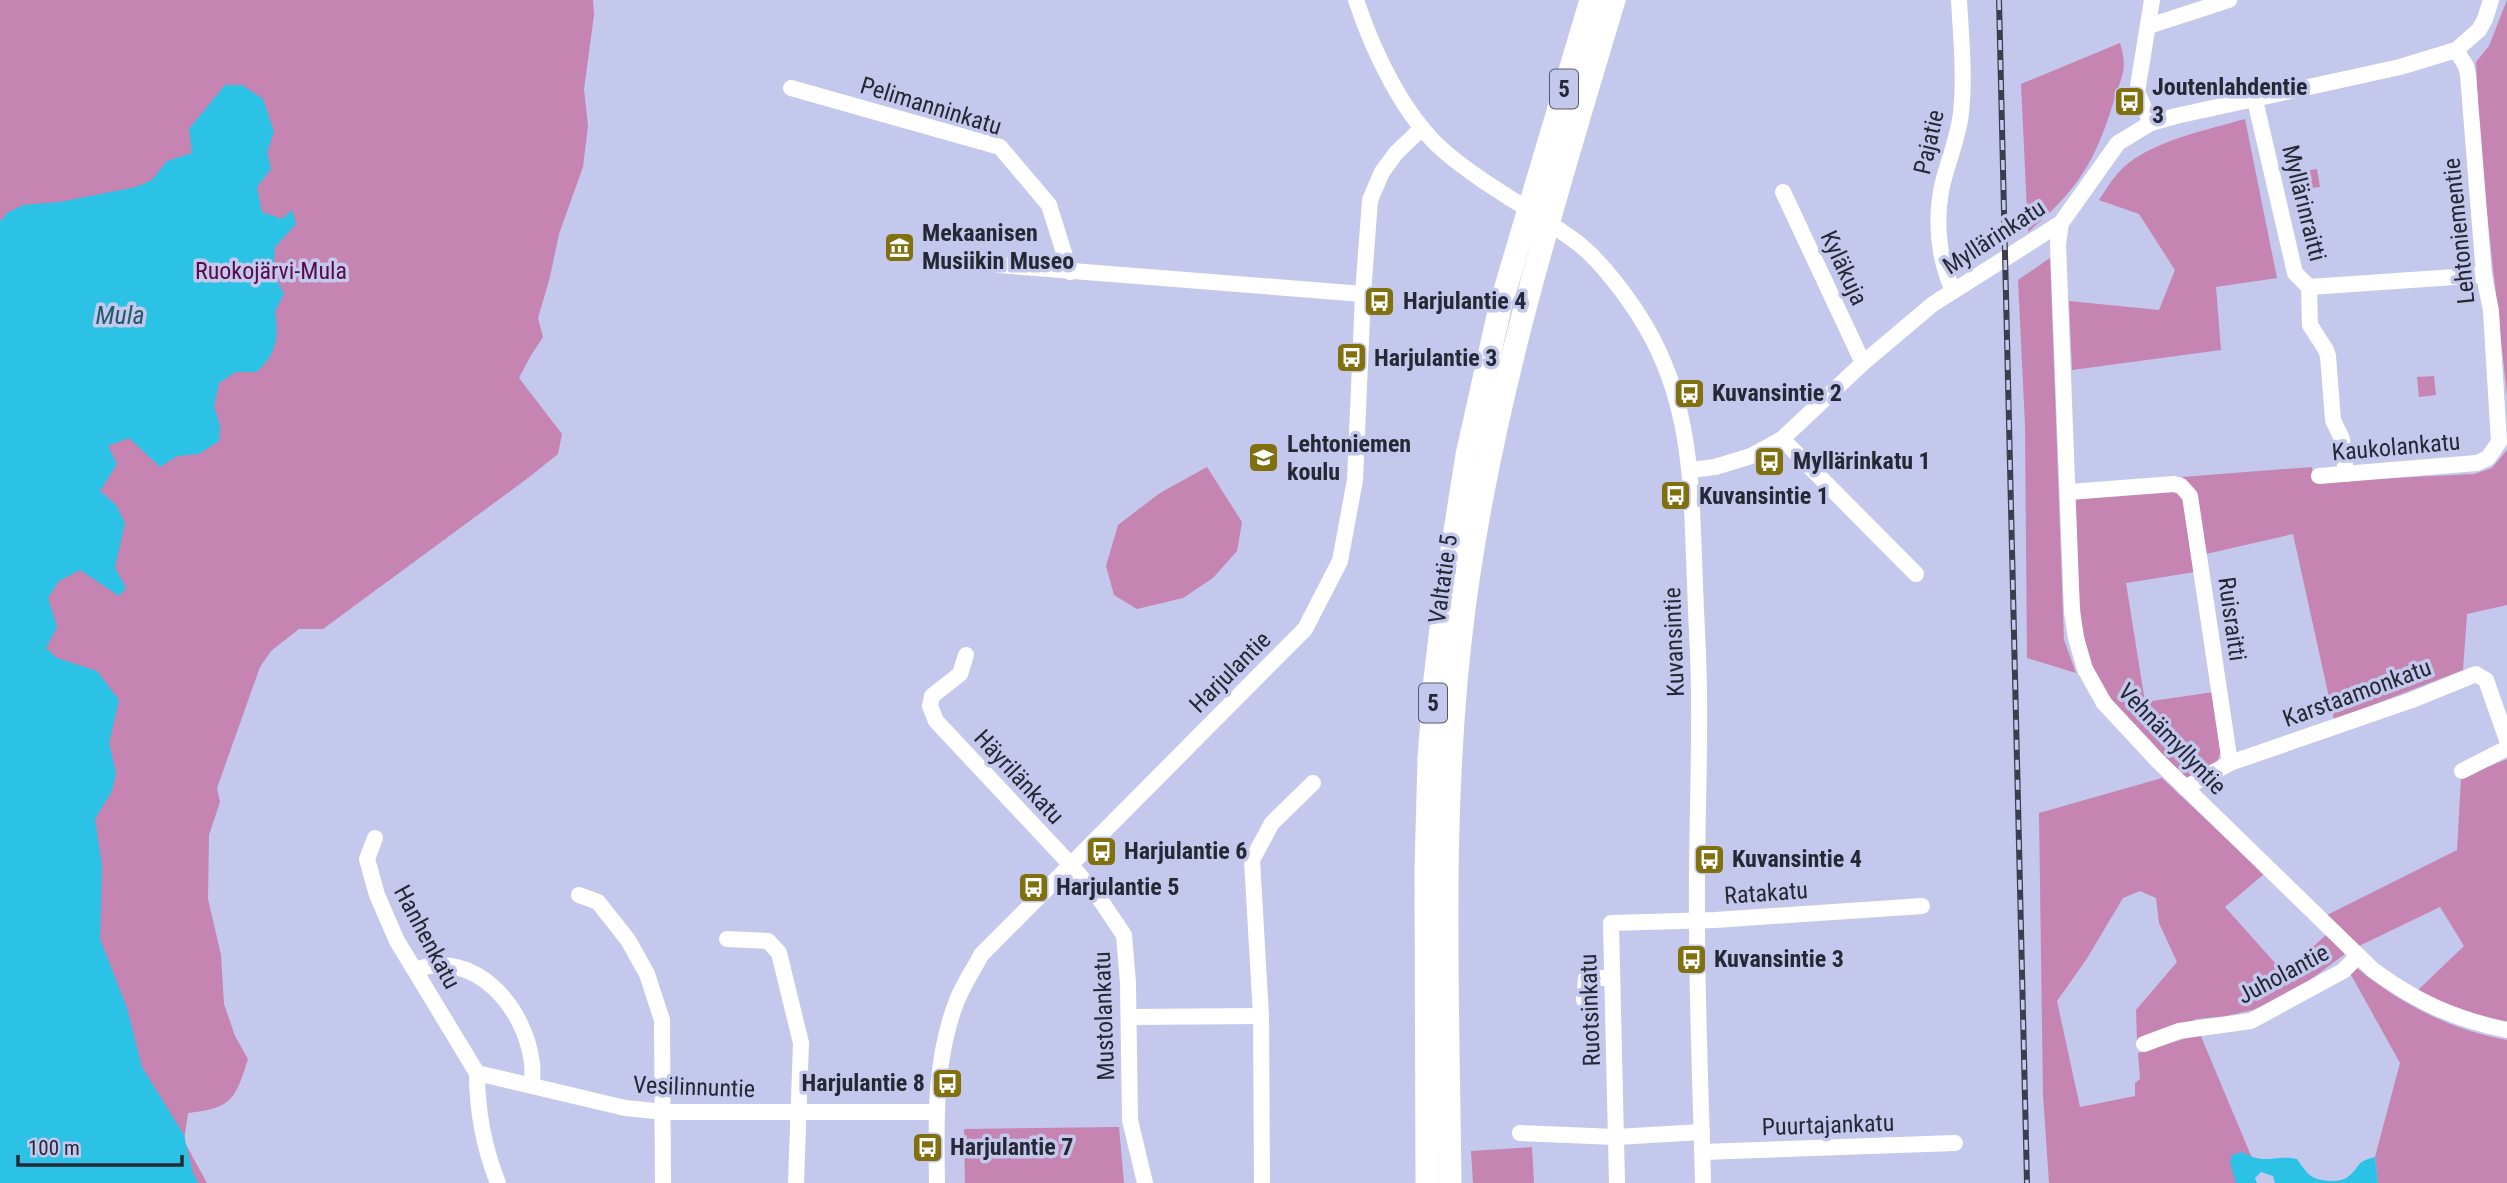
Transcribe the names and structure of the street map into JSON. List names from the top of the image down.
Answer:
{
  "streets": {
    "highway": ["5", "Valtatie 5"],
    "street": [
      "Pelimanninkatu",
      "Pajatie",
      "Myllärinraitti",
      "Lehtoniementie",
      "Myllärinkatu",
      "Kyläkuja",
      "Kaukolankatu",
      "Ruisraitti",
      "Kuvansintie",
      "Harjulantie",
      "Karstaamonkatu",
      "Vehnämyllyntie",
      "Häyrilänkatu",
      "Ratakatu",
      "Hanhenkatu",
      "Juholantie",
      "Ruotsinkatu",
      "Mustolankatu",
      "Vesilinnuntie",
      "Puurtajankatu"
    ]
  },
  "crossings": [
    ["Pajatie", "Myllärinkatu"],
    ["Myllärinraitti", "Myllärinkatu"],
    ["Myllärinraitti", "Kaukolankatu"],
    ["Lehtoniementie", "Myllärinkatu"],
    ["Lehtoniementie", "Kaukolankatu"],
    ["Myllärinkatu", "Kyläkuja"],
    ["Myllärinkatu", "Kuvansintie"],
    ["Myllärinkatu", "Vehnämyllyntie"],
    ["Ruisraitti", "Karstaamonkatu"],
    ["Ruisraitti", "Vehnämyllyntie"],
    ["Kuvansintie", "Harjulantie"],
    ["Kuvansintie", "Ratakatu"],
    ["Kuvansintie", "Ruotsinkatu"],
    ["Kuvansintie", "Puurtajankatu"],
    ["Harjulantie", "Häyrilänkatu"],
    ["Harjulantie", "Mustolankatu"],
    ["Harjulantie", "Vesilinnuntie"],
    ["Karstaamonkatu", "Vehnämyllyntie"],
    ["Vehnämyllyntie", "Juholantie"],
    ["Häyrilänkatu", "Mustolankatu"],
    ["Ratakatu", "Ruotsinkatu"],
    ["Hanhenkatu", "Vesilinnuntie"]
  ],
  "water": ["Mula"],
  "parks": ["Ruokojärvi-Mula"],
  "places": {
    "bus stop": [
      "Joutenlahdentie 3",
      "Harjulantie 4",
      "Harjulantie 3",
      "Kuvansintie 2",
      "Myllärinkatu 1",
      "Kuvansintie 1",
      "Harjulantie 6",
      "Kuvansintie 4",
      "Harjulantie 5",
      "Kuvansintie 3",
      "Harjulantie 8",
      "Harjulantie 7"
    ],
    "museum": ["Mekaanisen Musiikin Museo"],
    "school or university": ["Lehtoniemen koulu"]
  },
  "scale_bar": "100 m"
}
